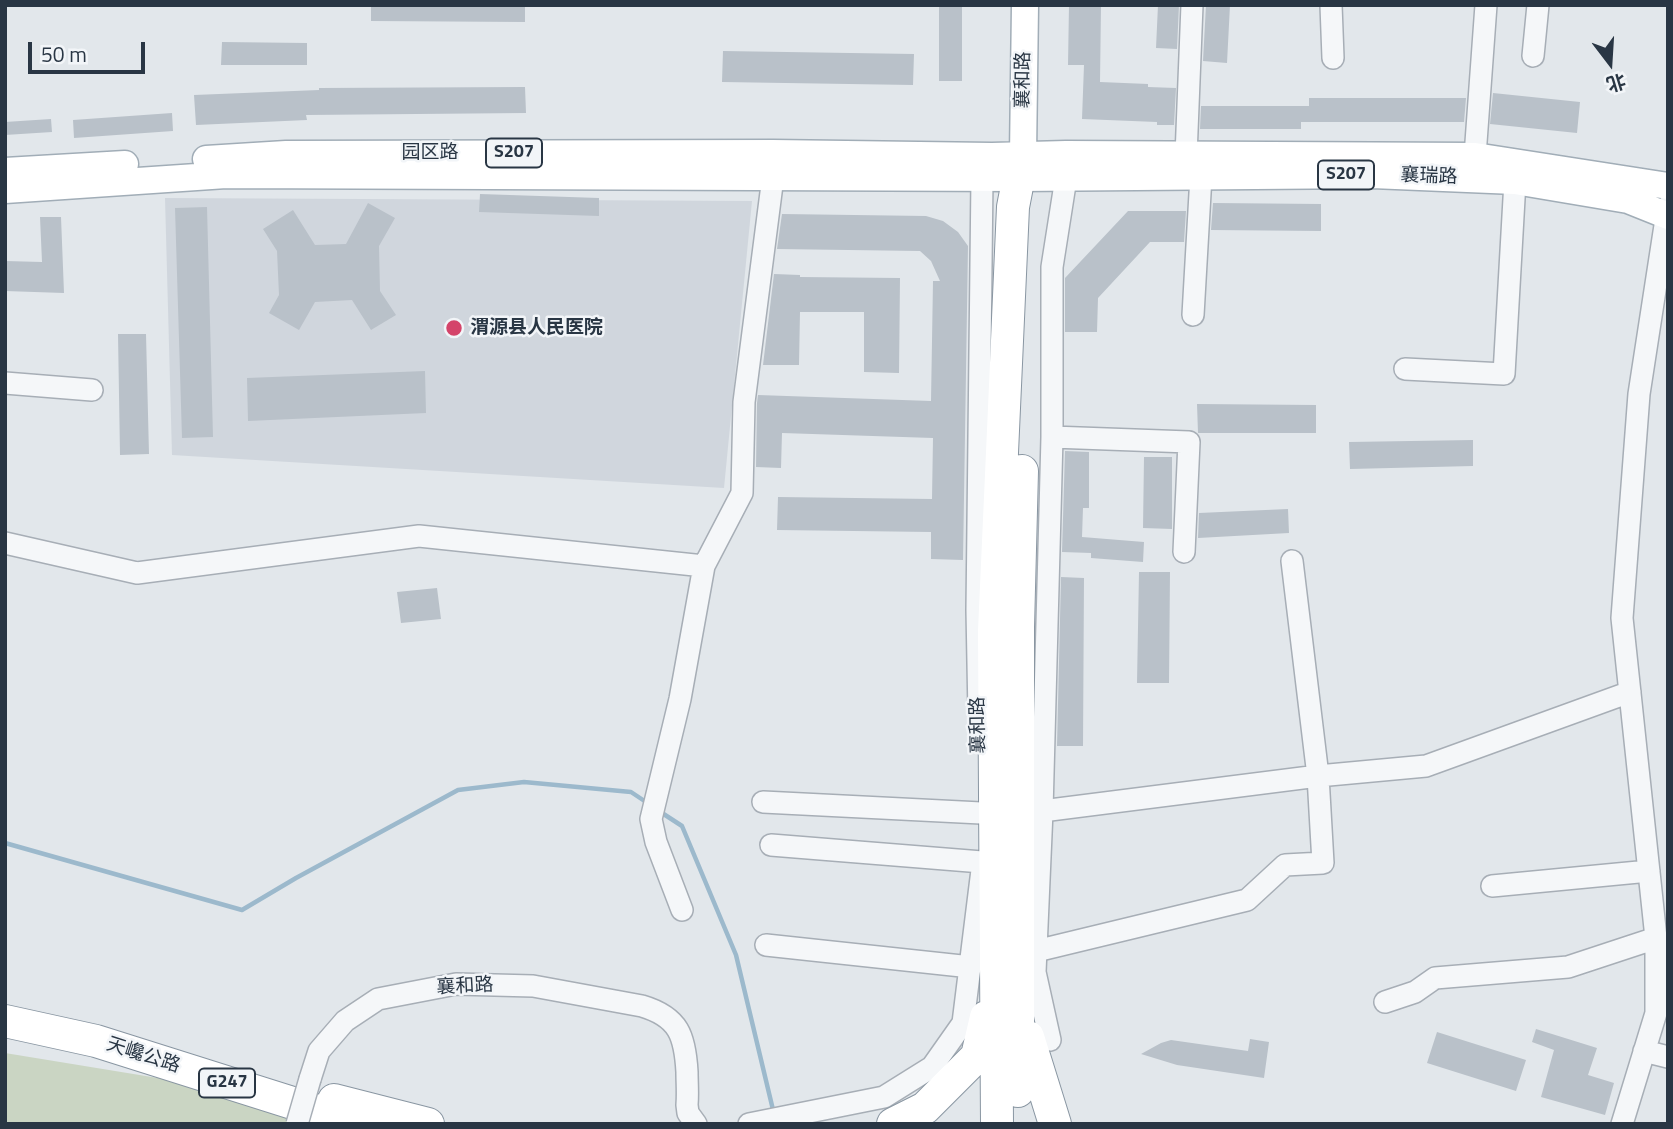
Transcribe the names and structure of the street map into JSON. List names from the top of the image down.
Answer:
{
  "streets": {
    "highway": ["天巉公路", "G247"],
    "main road": [
      "襄和路",
      "园区路",
      "S207",
      "襄瑞路"
    ]
  },
  "crossings": [
    ["襄和路", "园区路"],
    ["襄和路", "襄瑞路"],
    ["园区路", "襄瑞路"]
  ],
  "places": ["渭源县人民医院"],
  "scale_bar": "50 m",
  "north": "bottom"
}
